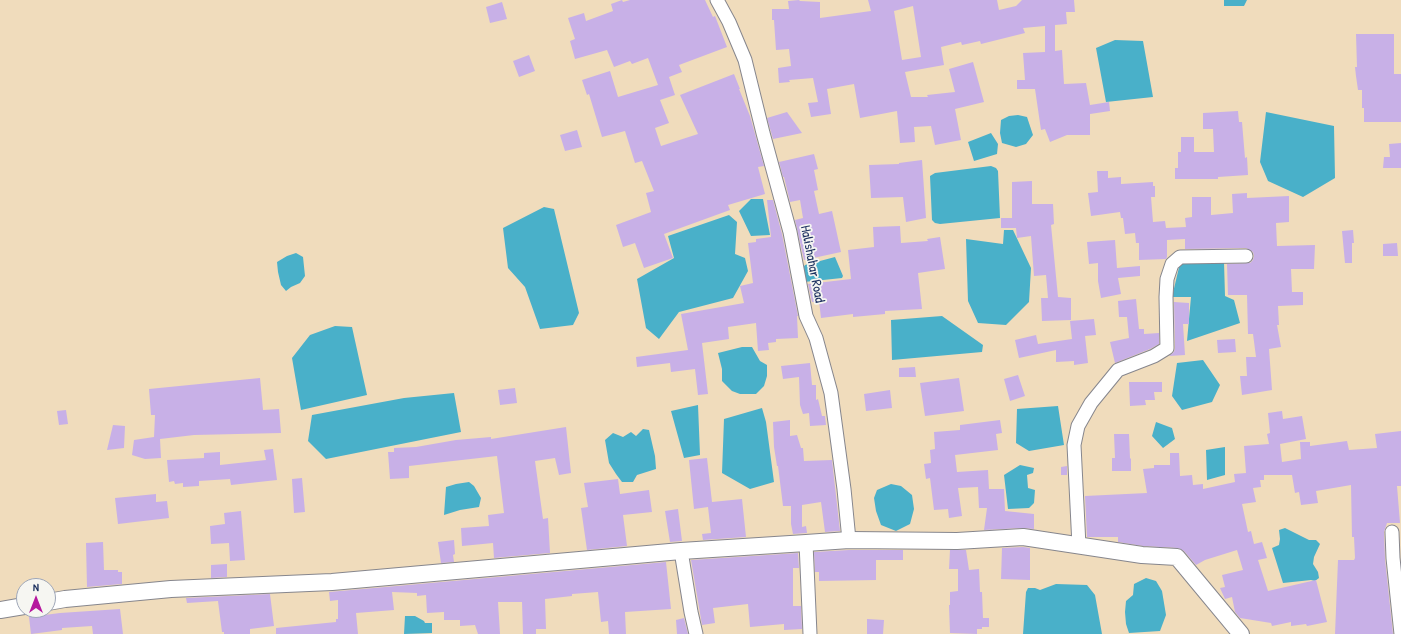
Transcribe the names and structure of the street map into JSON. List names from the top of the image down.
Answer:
{
  "streets": {
    "street": ["Halishahar Road"]
  },
  "north": "top"
}
